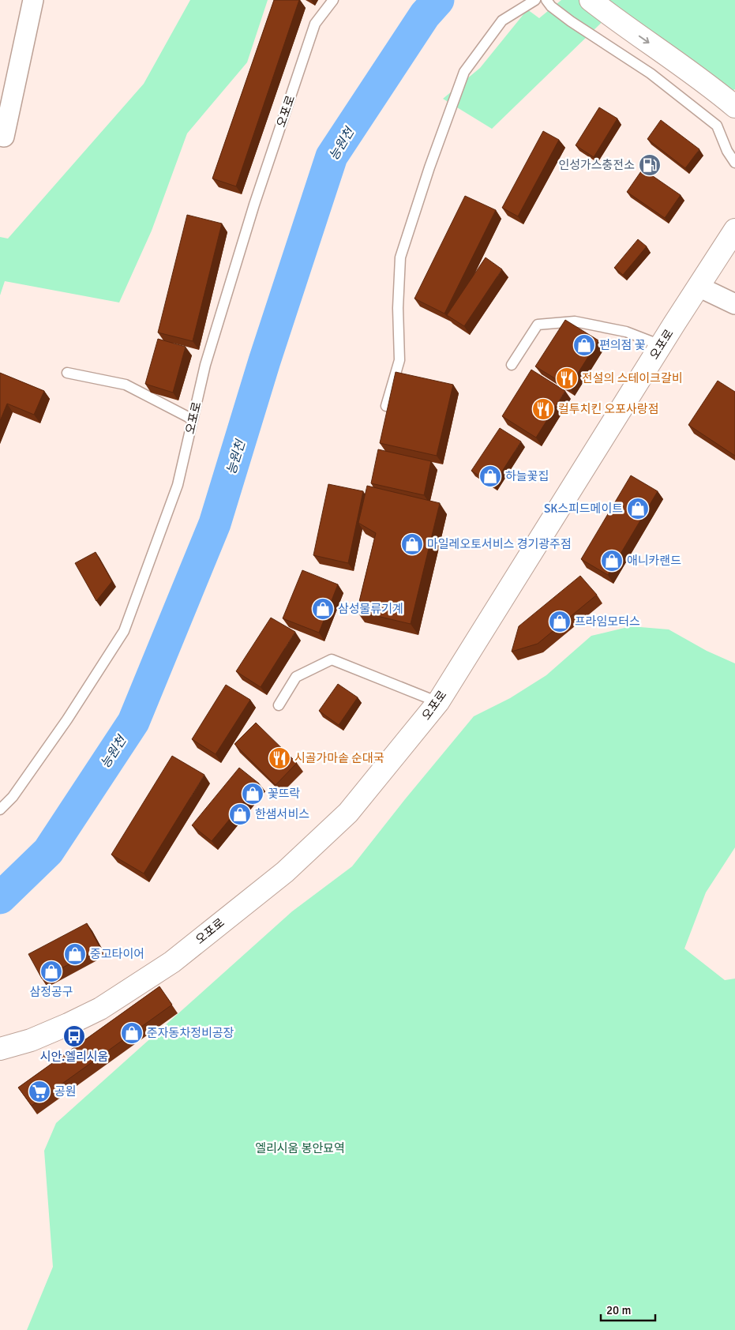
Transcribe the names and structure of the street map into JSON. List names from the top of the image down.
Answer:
{
  "streets": {
    "main road": ["오포로"]
  },
  "water": ["능원천"],
  "parks": ["엘리시움 봉안묘역"],
  "places": {
    "fuel station": ["인성가스충전소"],
    "shop": [
      "편의점 꽃",
      "하늘꽃집",
      "SK스피드메이트",
      "마일레오토서비스 경기광주점",
      "애니카랜드",
      "삼성물류기계",
      "프라임모터스",
      "꽃뜨락",
      "한샘서비스",
      "중고타이어",
      "삼정공구",
      "준자동차정비공장"
    ],
    "restaurant": ["전설의 스테이크갈비", "컬투치킨 오포사랑점", "시골가마솥 순대국"],
    "bus stop": ["시안.엘리시움"],
    "supermarket": ["공원"]
  },
  "scale_bar": "20 m"
}
